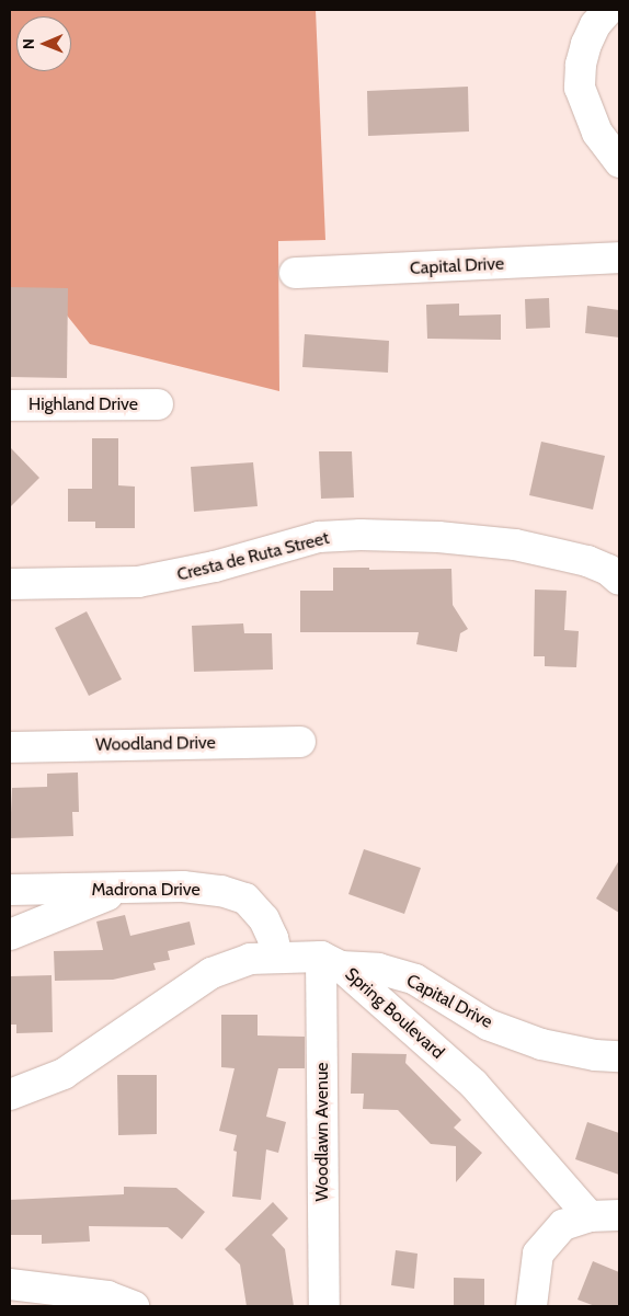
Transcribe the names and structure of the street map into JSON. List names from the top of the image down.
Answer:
{
  "streets": {
    "street": [
      "Capital Drive",
      "Highland Drive",
      "Cresta de Ruta Street",
      "Woodland Drive",
      "Madrona Drive",
      "Spring Boulevard",
      "Woodlawn Avenue"
    ]
  },
  "crossings": [
    ["Capital Drive", "Spring Boulevard"],
    ["Capital Drive", "Woodlawn Avenue"],
    ["Spring Boulevard", "Woodlawn Avenue"]
  ],
  "north": "left"
}
